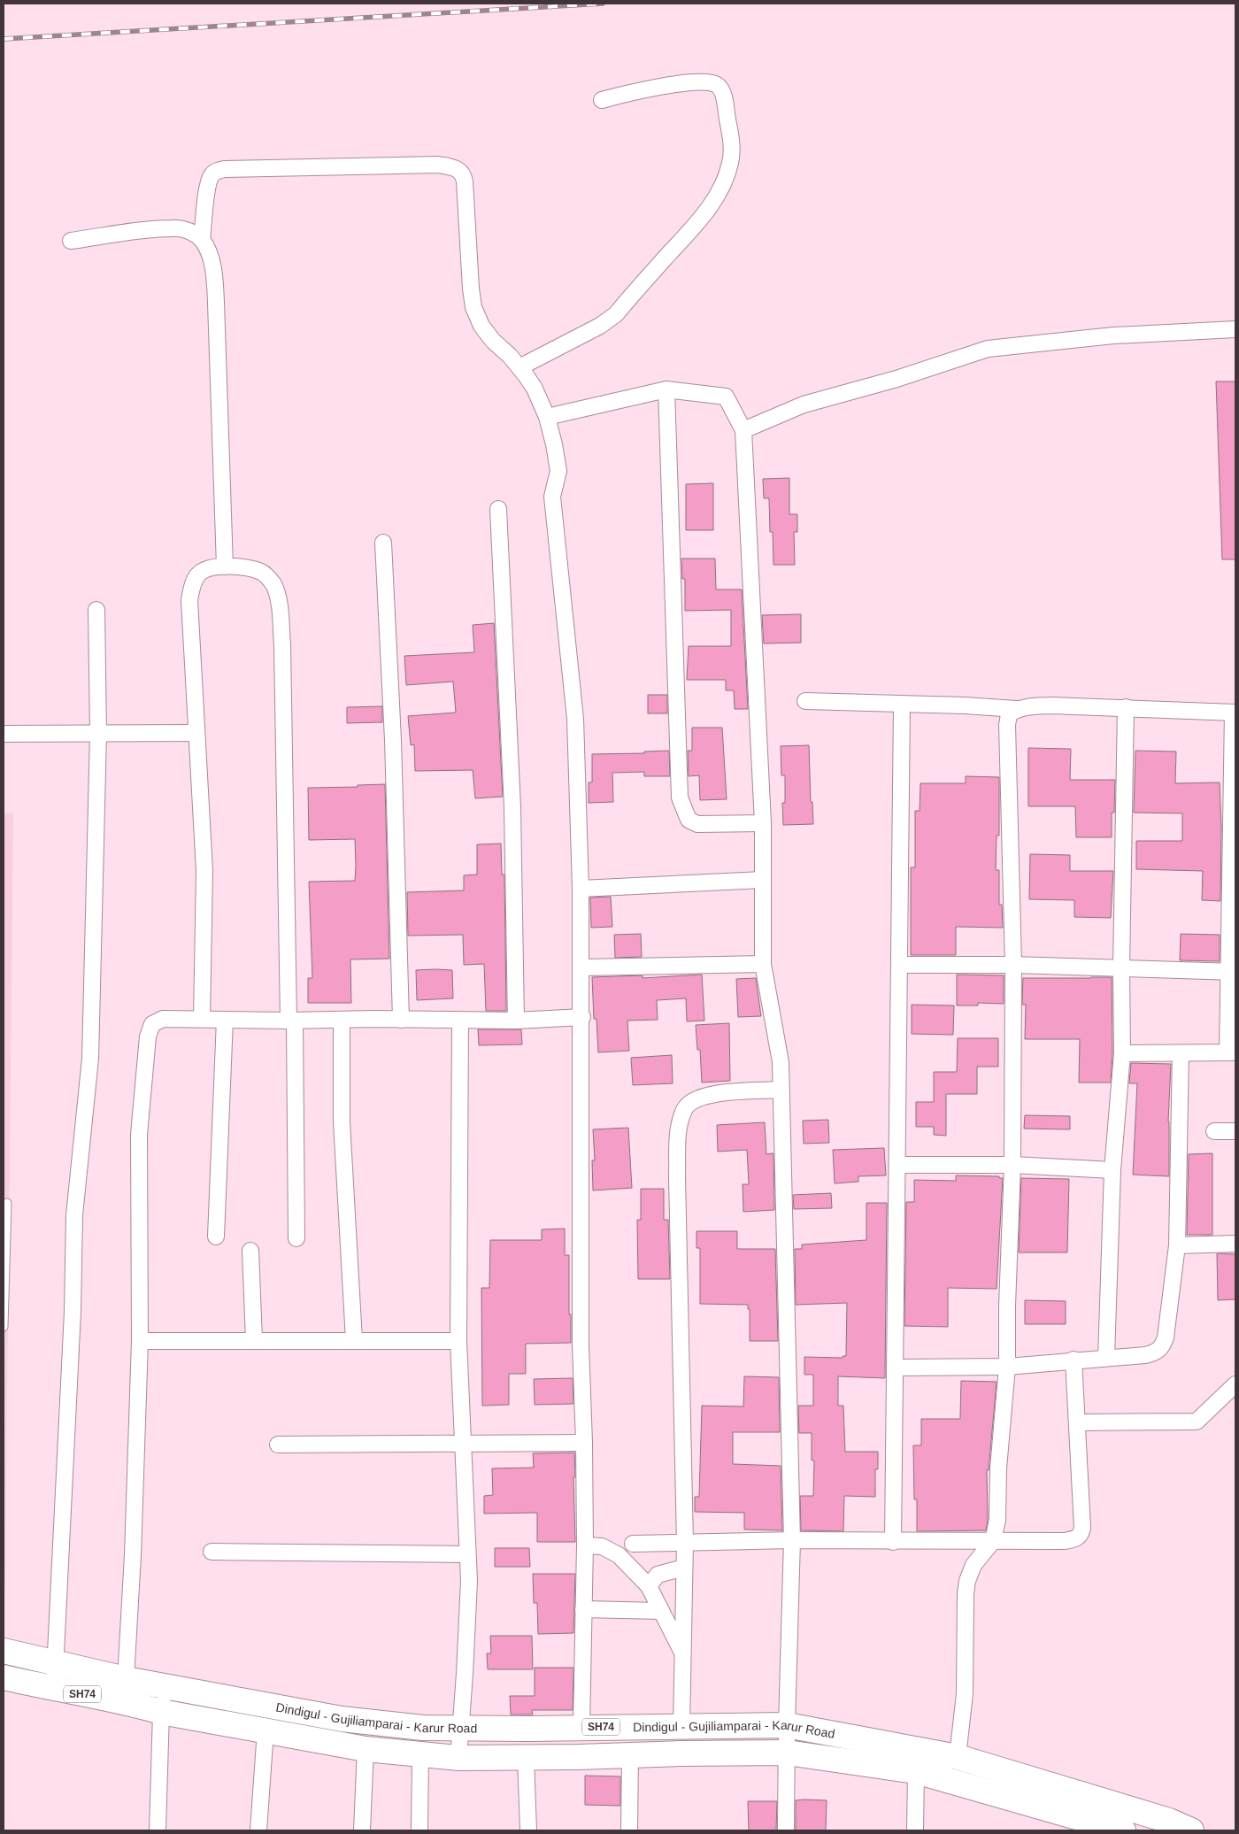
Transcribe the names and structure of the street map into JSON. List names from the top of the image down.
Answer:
{
  "streets": {
    "main road": ["SH74", "Dindigul - Gujiliamparai - Karur Road"]
  }
}
